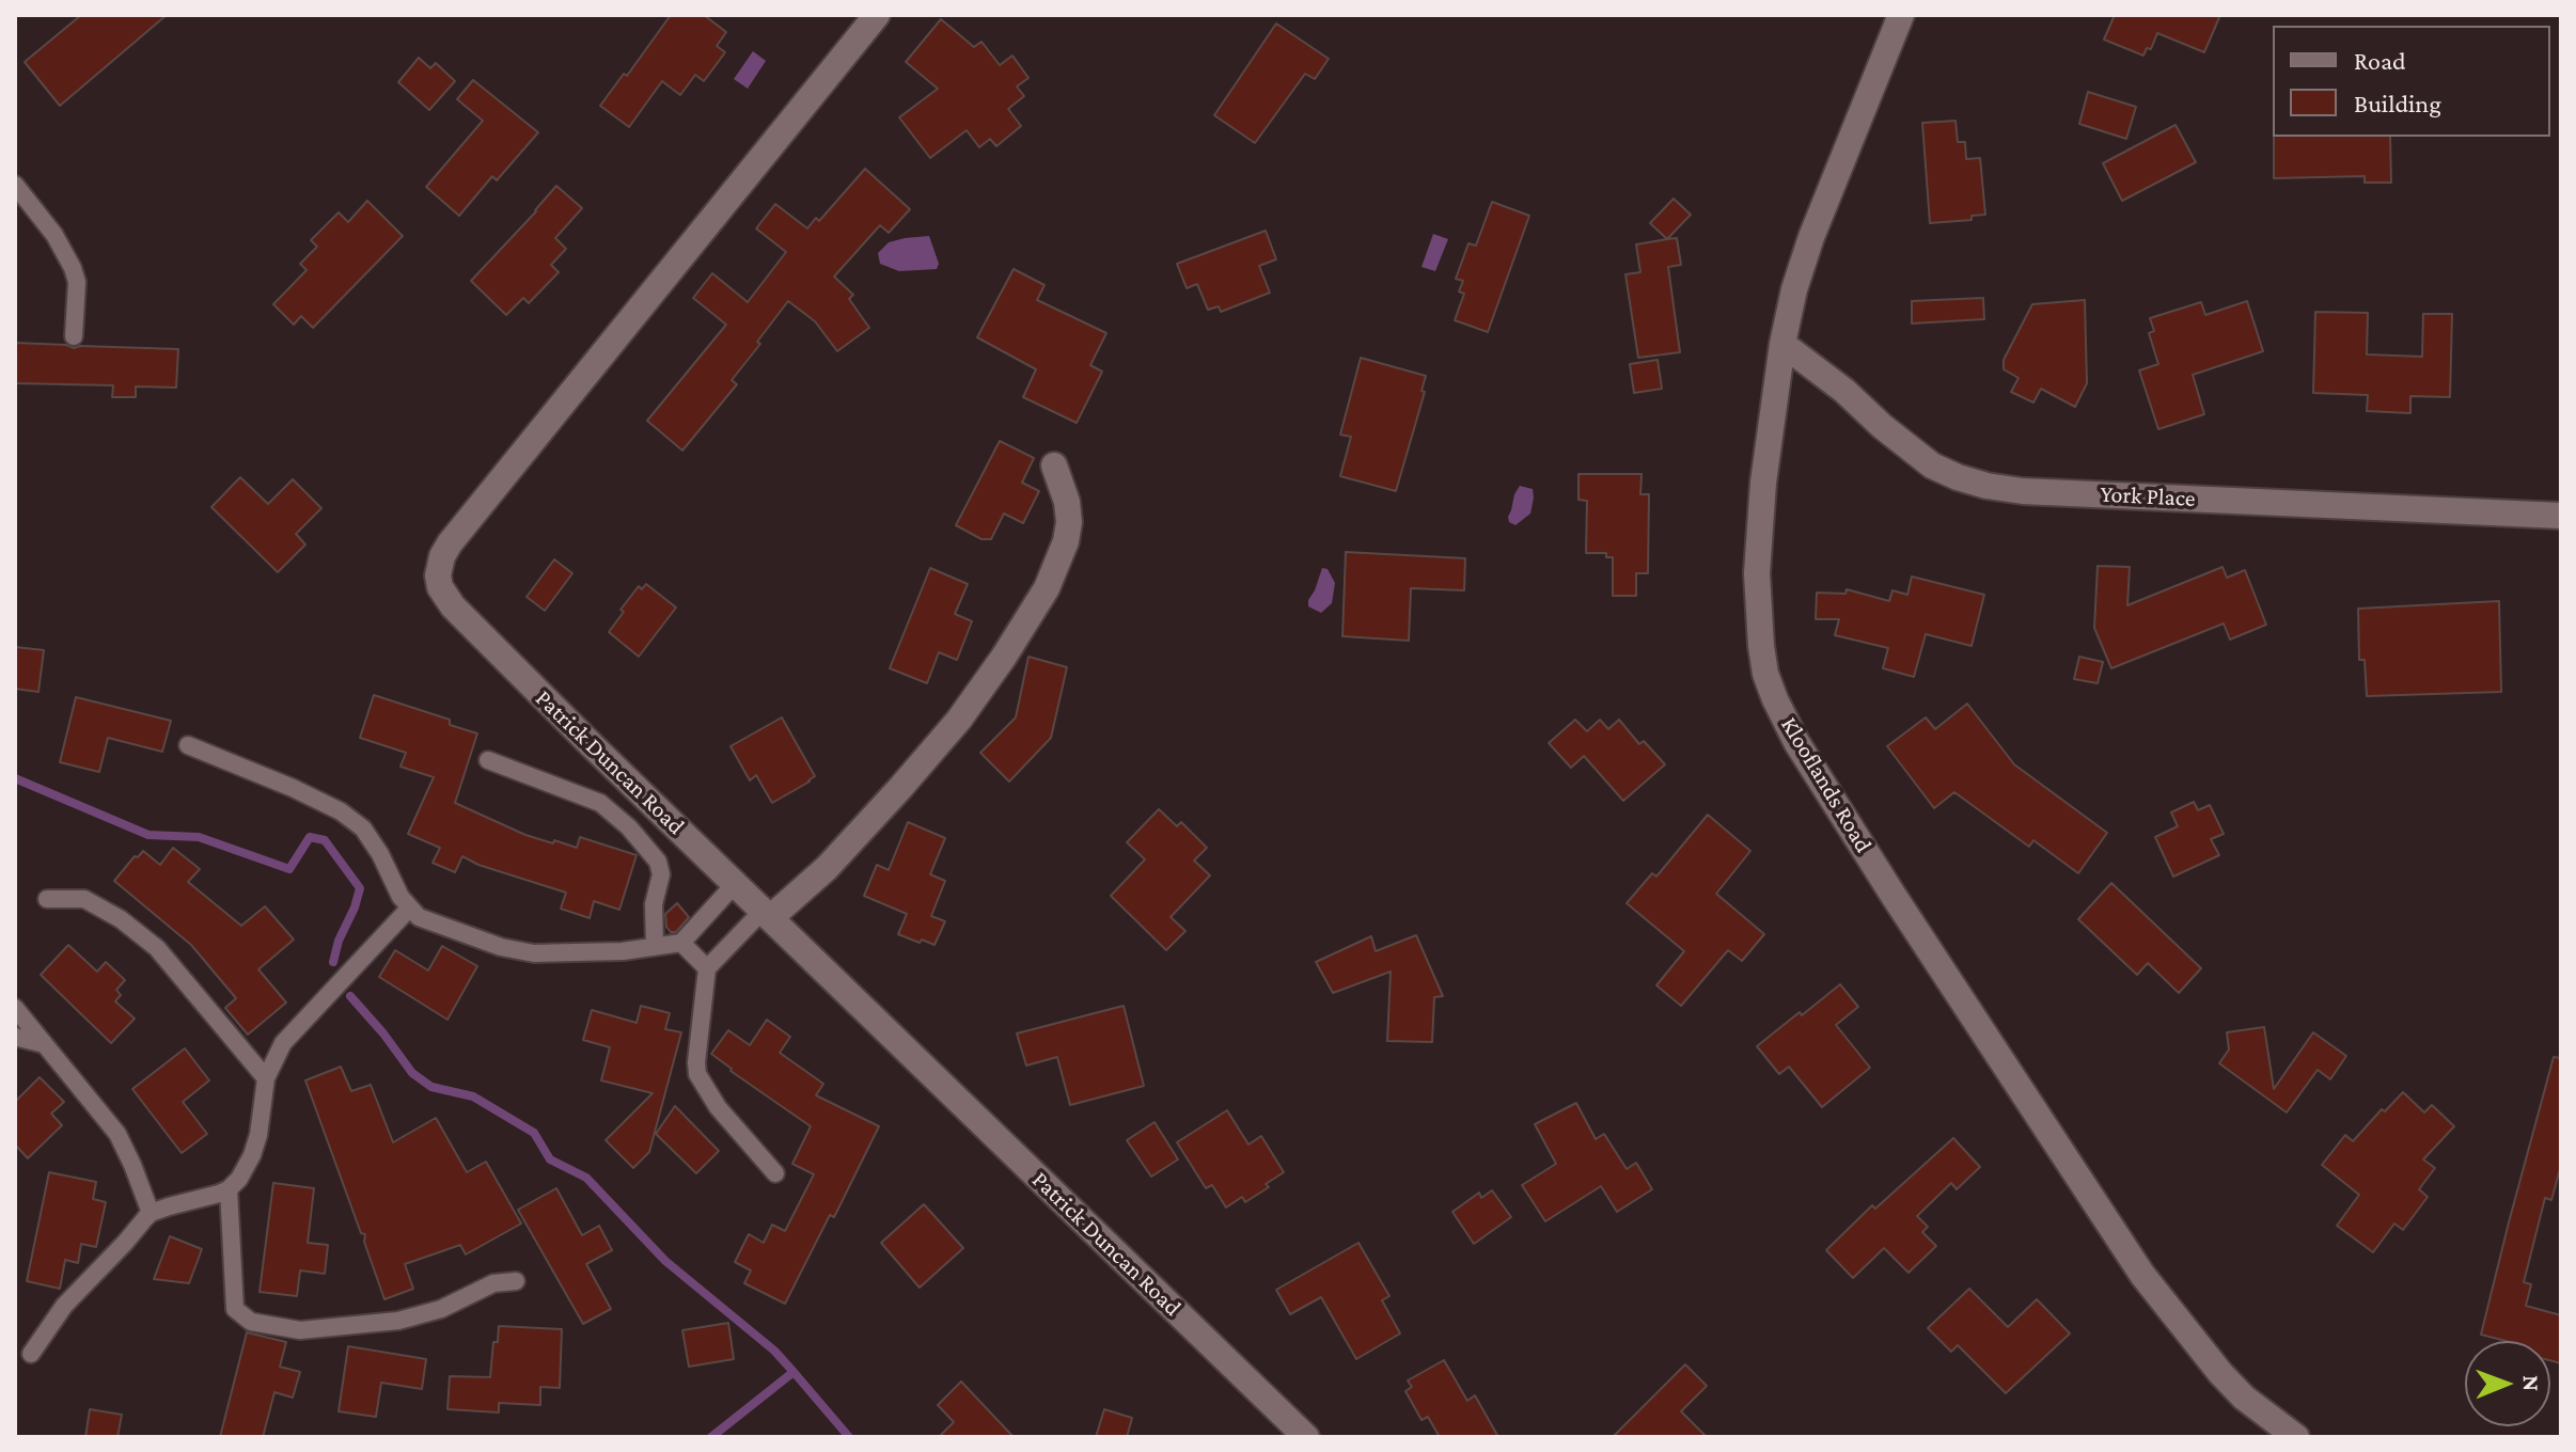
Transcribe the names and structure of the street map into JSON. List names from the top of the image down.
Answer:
{
  "streets": {
    "street": ["York Place", "Patrick Duncan Road", "Klooflands Road"]
  },
  "crossings": [
    ["York Place", "Klooflands Road"]
  ],
  "legend": ["Road", "Building"],
  "north": "right"
}
